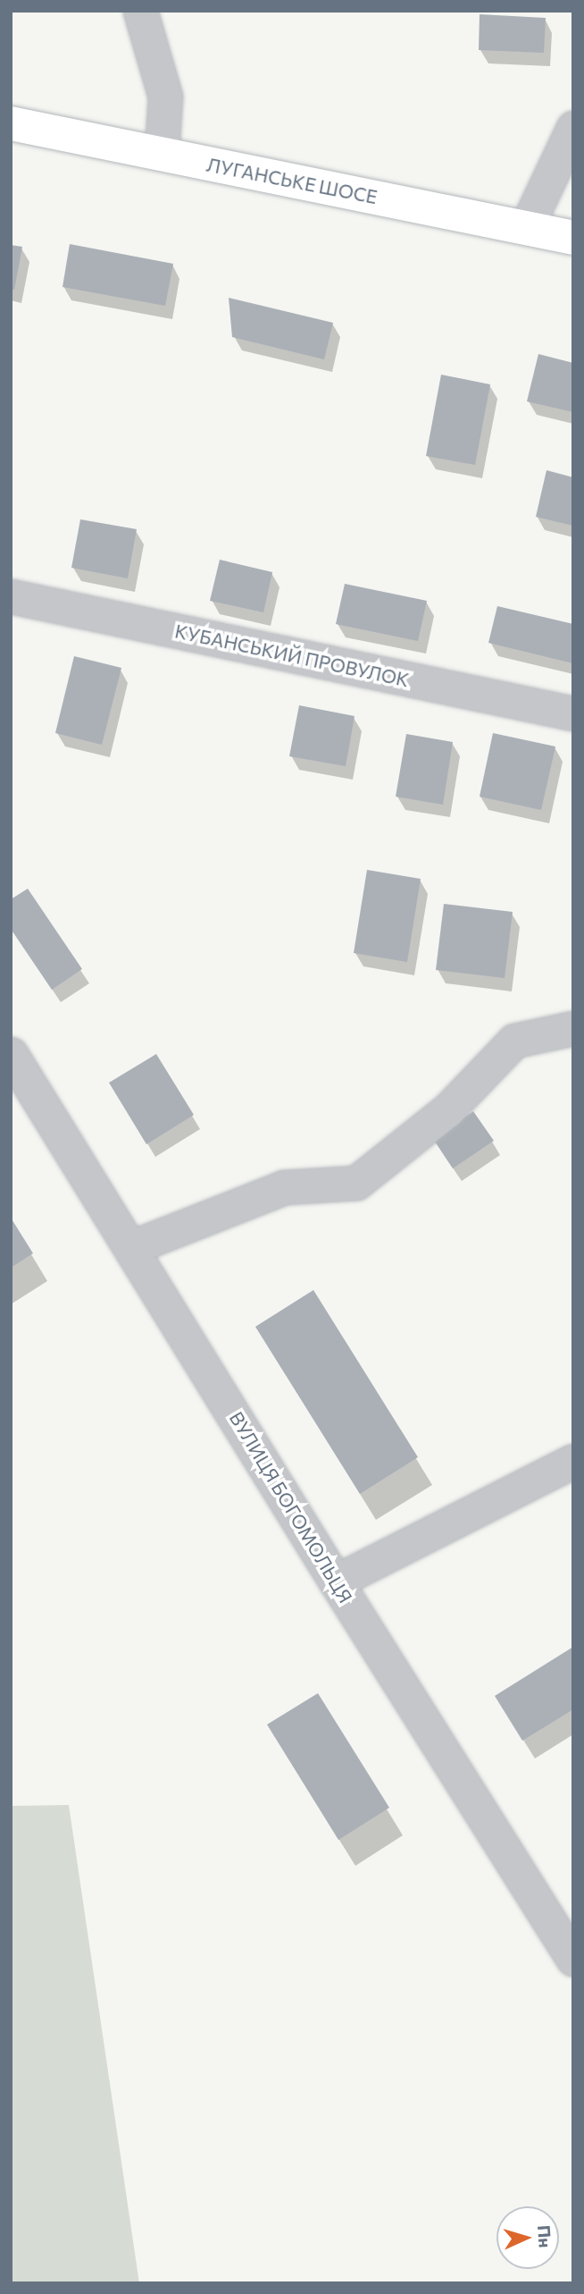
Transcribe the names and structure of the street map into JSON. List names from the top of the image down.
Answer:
{
  "streets": {
    "main road": ["ЛУГАНСЬКЕ ШОСЕ"],
    "street": ["КУБАНСЬКИЙ ПРОВУЛОК", "ВУЛИЦЯ БОГОМОЛЬЦЯ"]
  },
  "north": "right"
}
